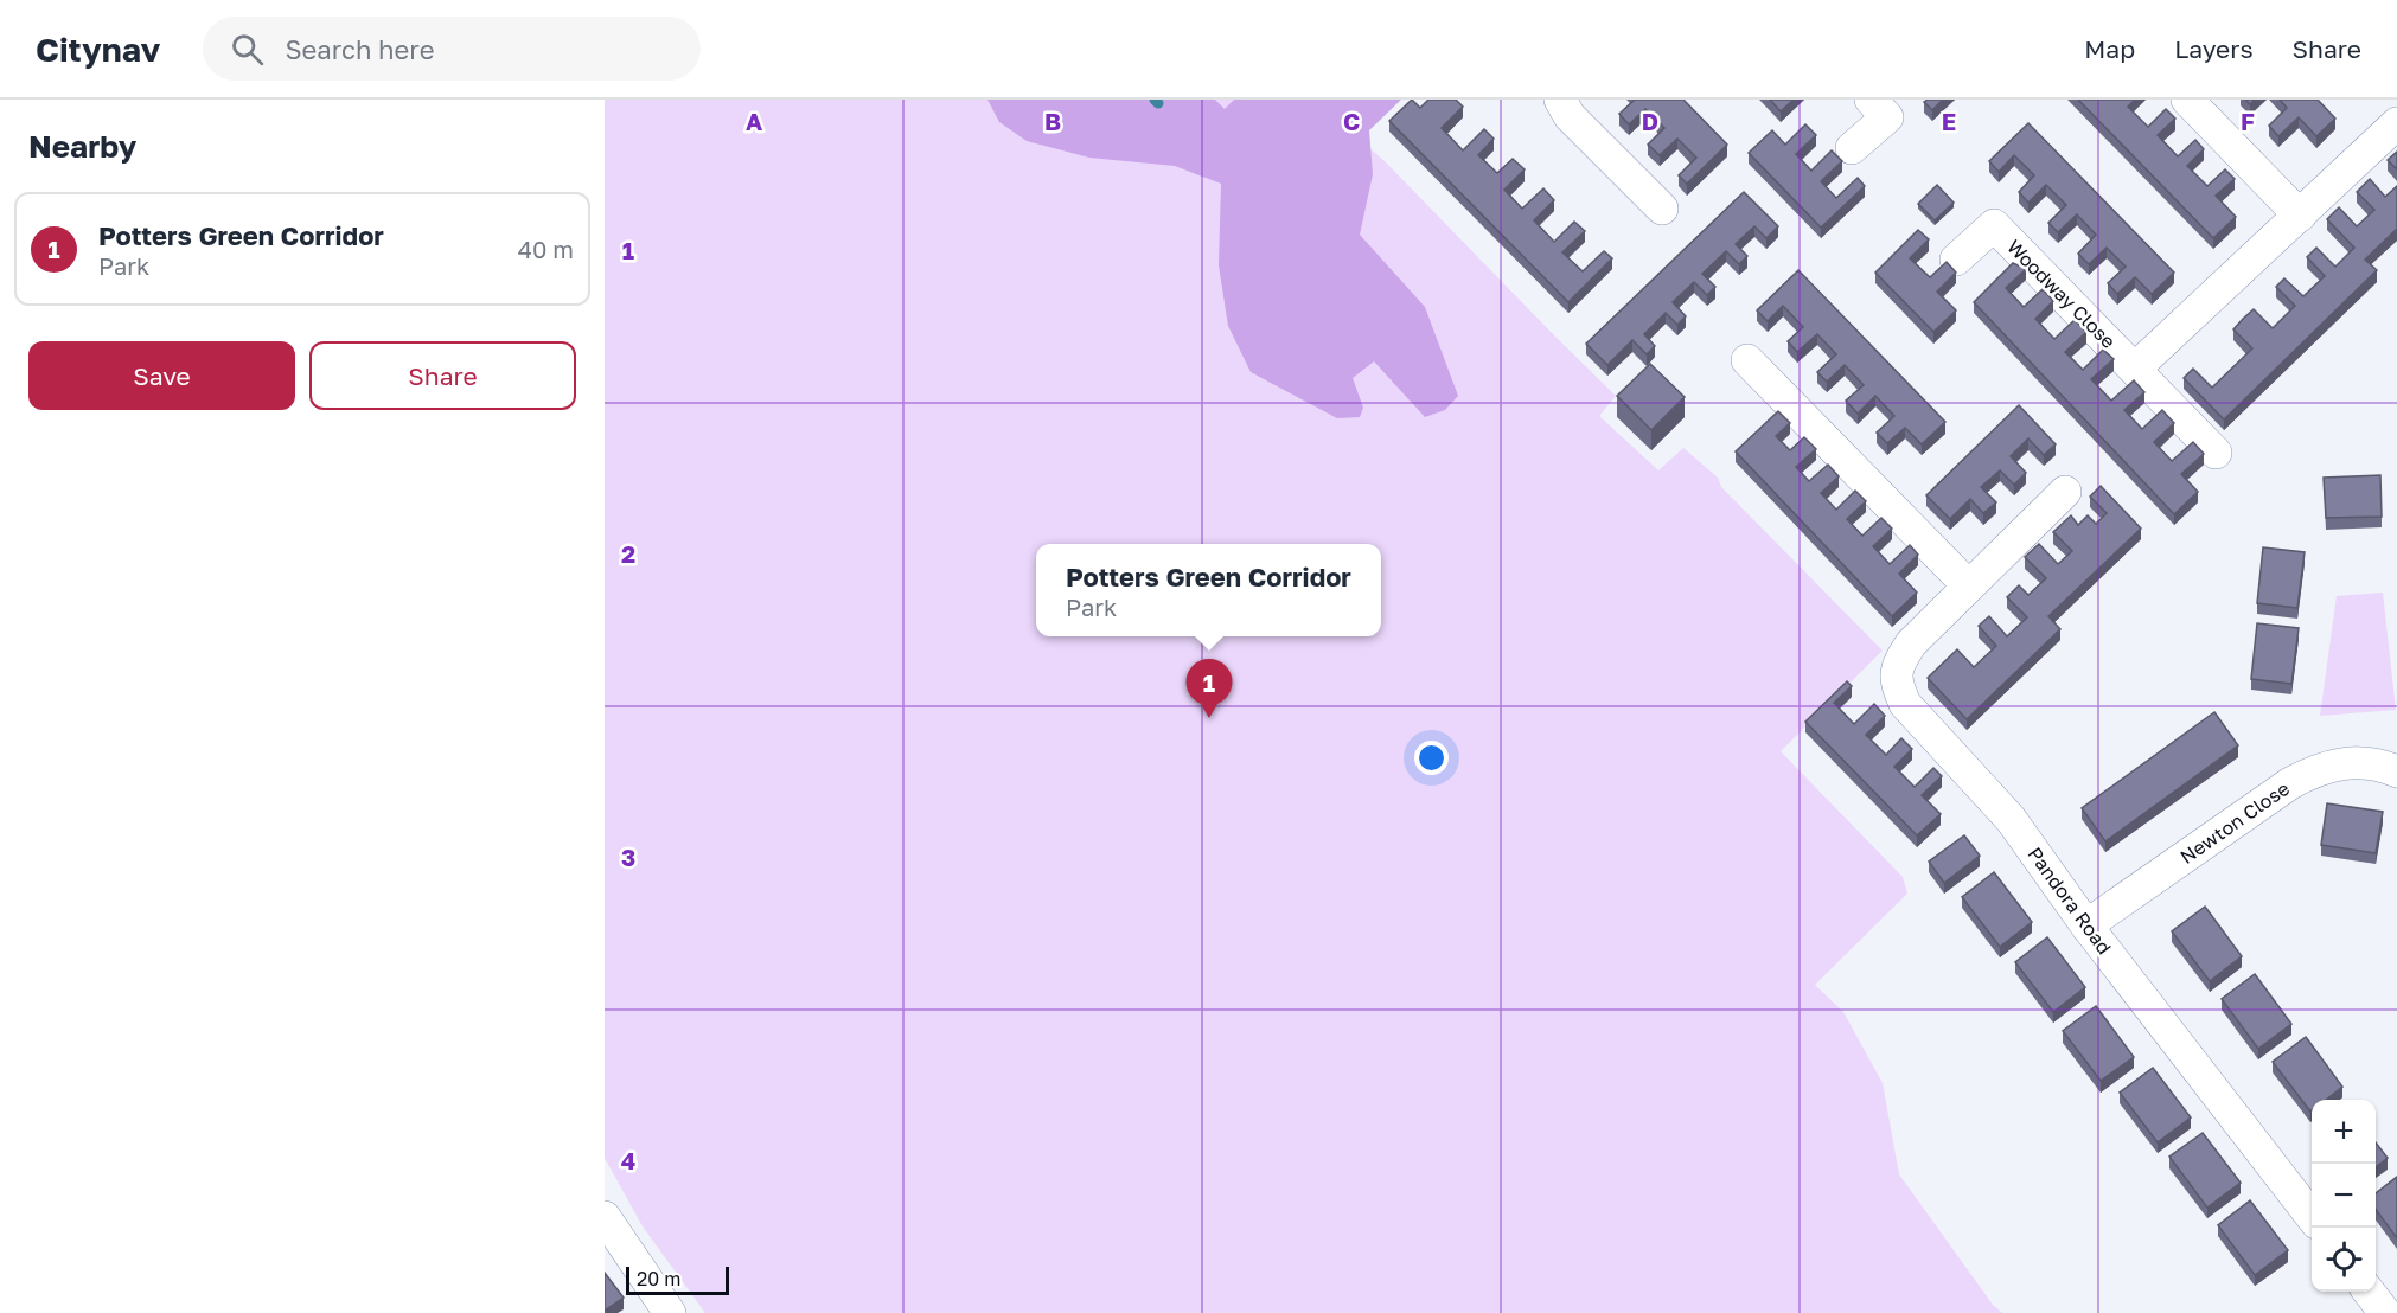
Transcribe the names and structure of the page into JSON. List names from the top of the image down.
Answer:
{
  "streets": {
    "street": ["Woodway Close", "Newton Close", "Pandora Road"]
  },
  "crossings": [
    ["Newton Close", "Pandora Road"]
  ],
  "scale_bar": "20 m",
  "page": {
    "header": "Citynav",
    "search": "Search here",
    "nav": ["Map", "Layers", "Share"],
    "heading": "Nearby",
    "list": [
      {
        "mark": "1",
        "name": "Potters Green Corridor",
        "note": "Park",
        "value": "40 m"
      }
    ],
    "buttons": ["Save", "Share"],
    "popup": ["Potters Green Corridor", "Park"],
    "pins": "1",
    "map_buttons": ["+", "−"],
    "scale": "20 m"
  },
  "grid": {
    "columns": [
      "A",
      "B",
      "C",
      "D",
      "E",
      "F"
    ],
    "rows": [
      "1",
      "2",
      "3",
      "4"
    ]
  }
}
